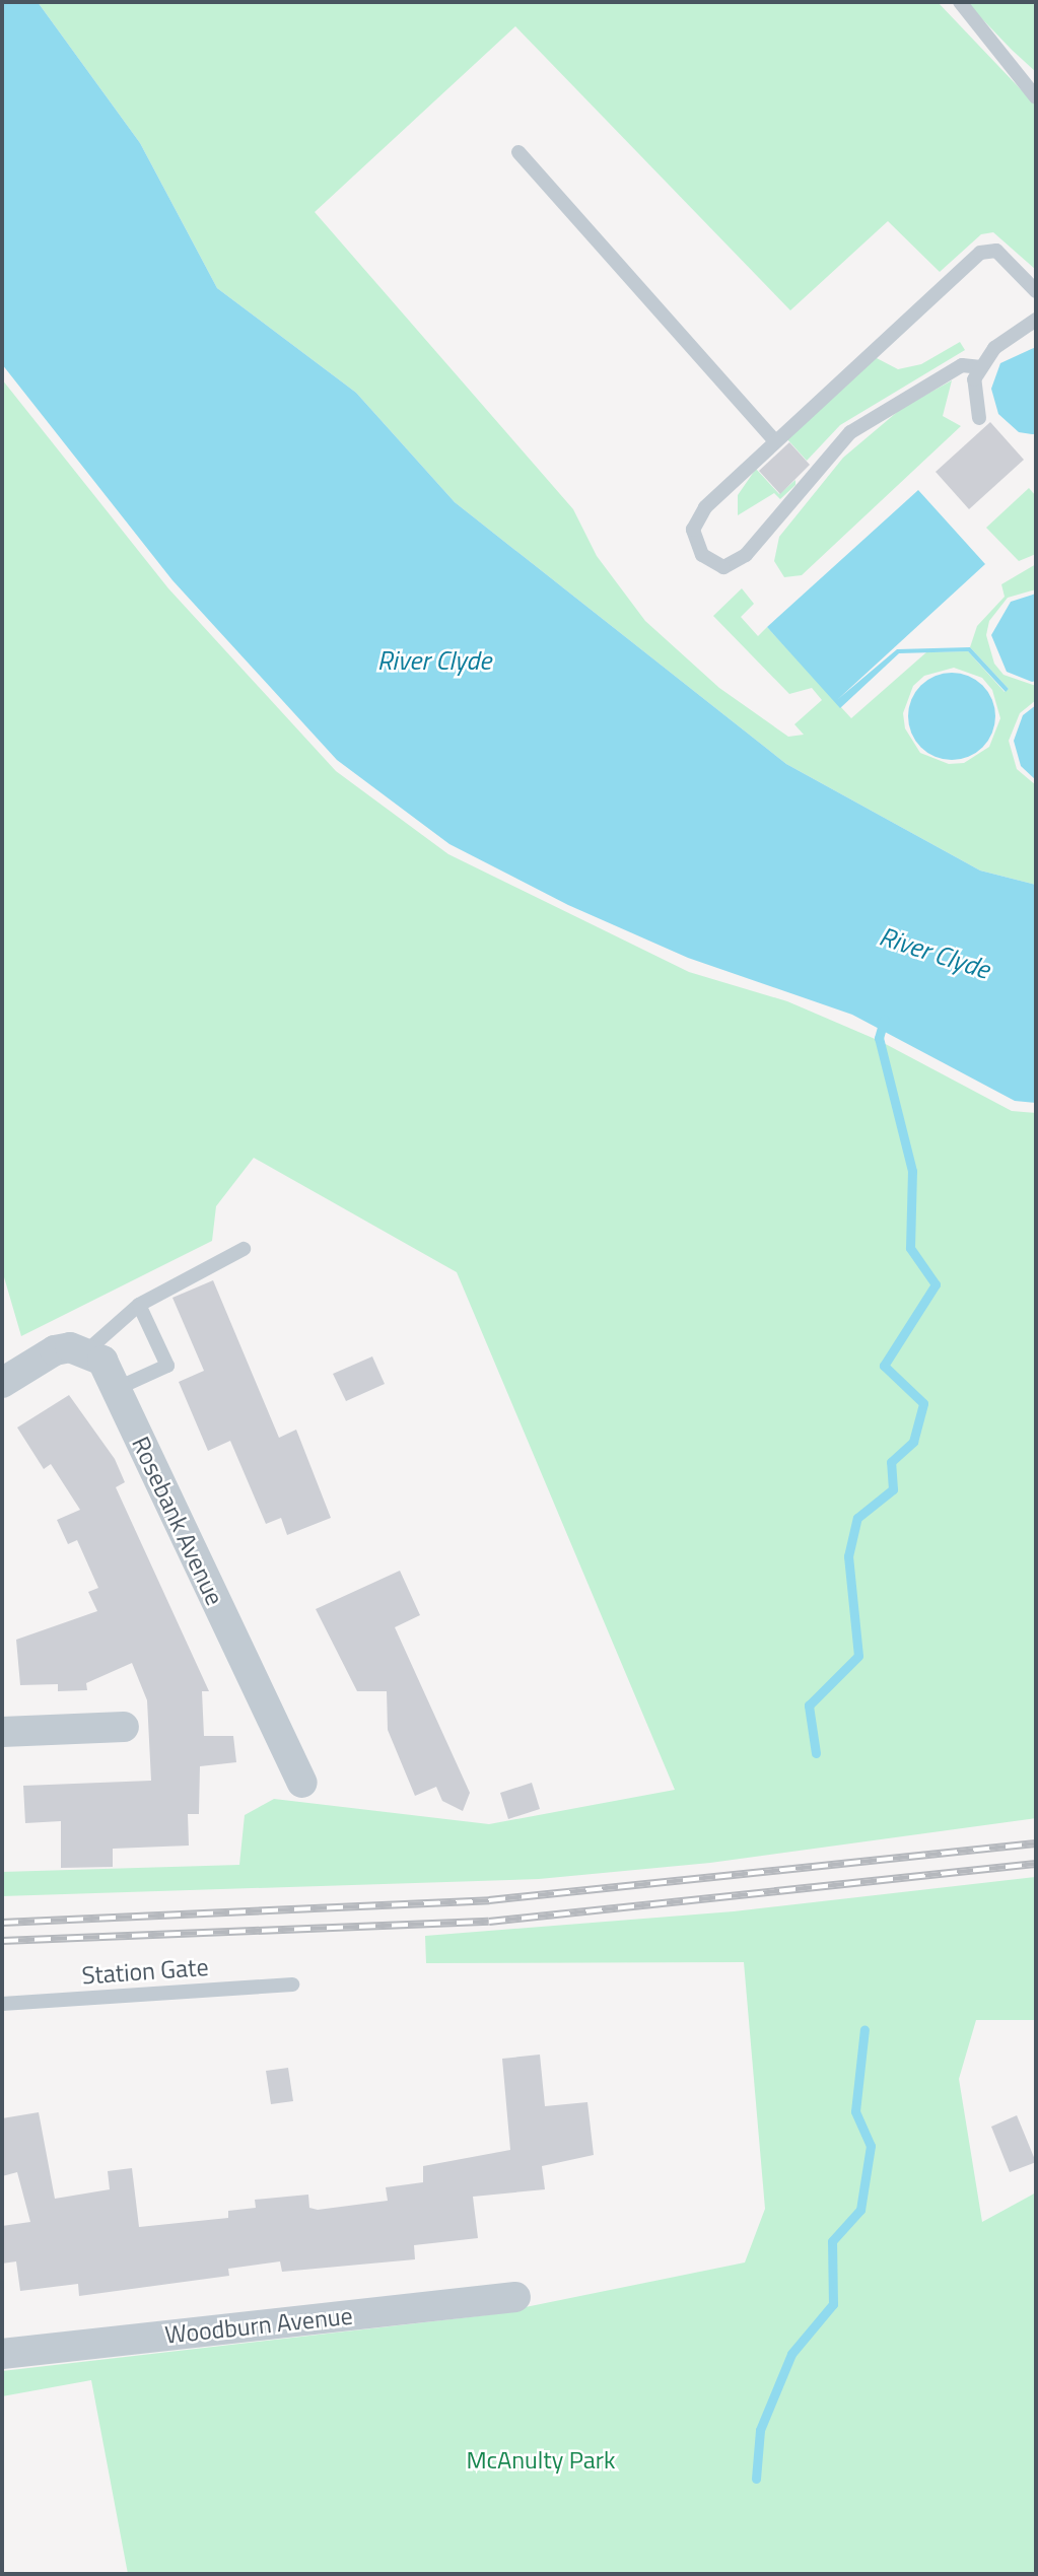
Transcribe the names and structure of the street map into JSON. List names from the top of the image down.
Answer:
{
  "streets": {
    "street": ["Rosebank Avenue", "Woodburn Avenue"],
    "lane": ["Station Gate"]
  },
  "water": ["River Clyde"],
  "parks": ["McAnulty Park"]
}
